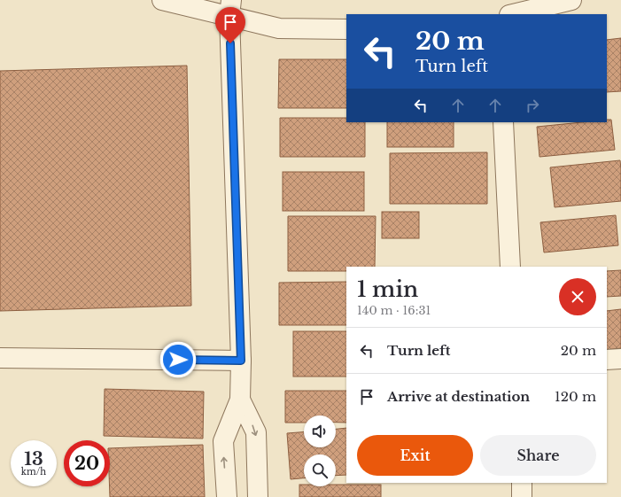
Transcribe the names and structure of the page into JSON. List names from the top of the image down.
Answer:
{
  "page": {
    "turn": ["20 m", "Turn left"],
    "heading": ["1 min", "140 m · 16:31"],
    "list": [
      {
        "name": "Turn left",
        "value": "20 m"
      },
      {
        "name": "Arrive at destination",
        "value": "120 m"
      }
    ],
    "buttons": ["Exit", "Share"],
    "speed": "13 km/h",
    "limit": "20"
  }
}
